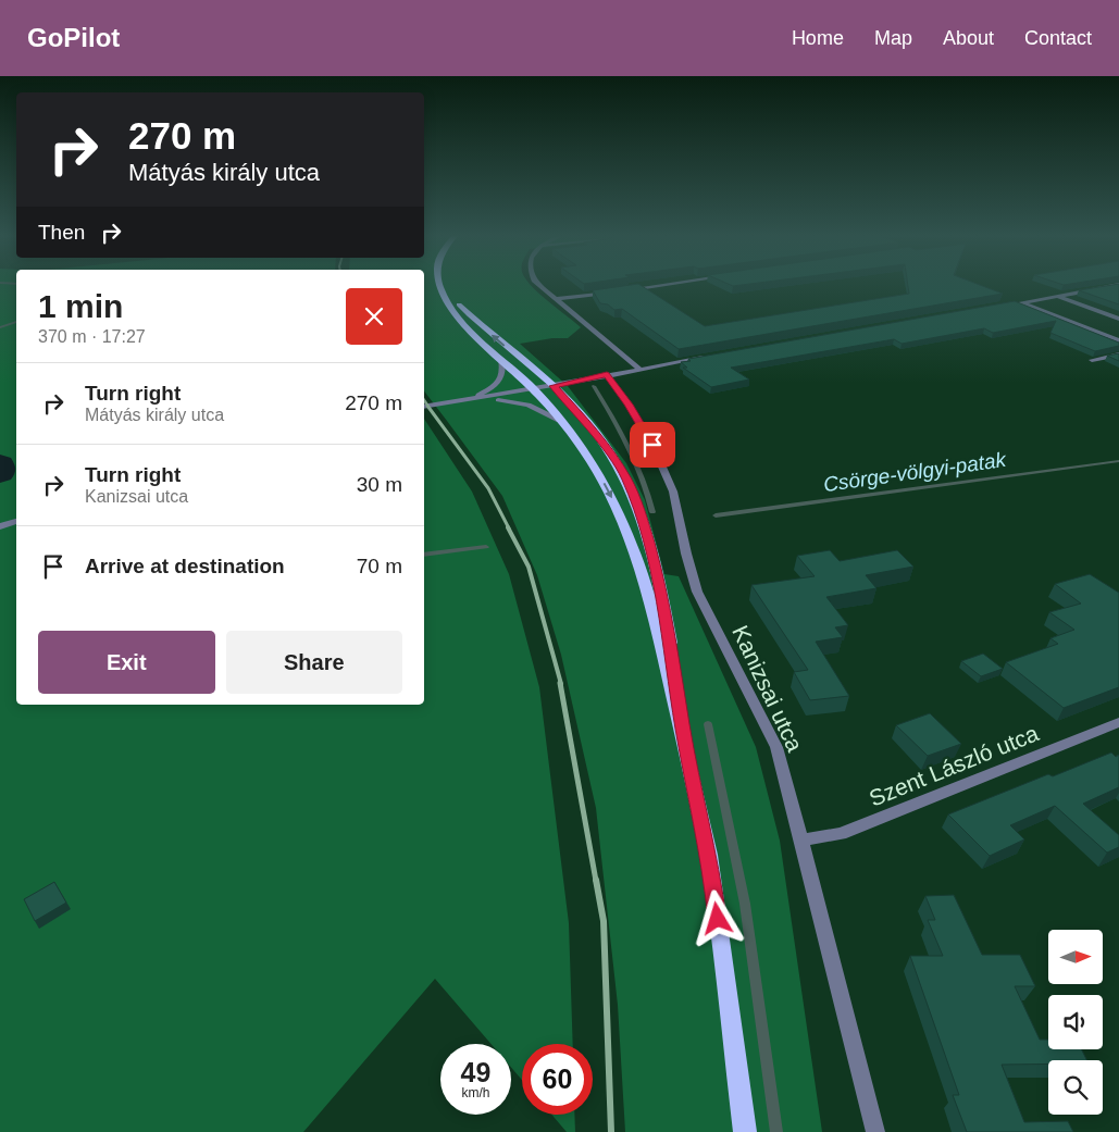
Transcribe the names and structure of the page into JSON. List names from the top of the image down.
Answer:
{
  "streets": {
    "street": ["Kanizsai utca", "Szent László utca"]
  },
  "crossings": [
    ["Kanizsai utca", "Szent László utca"]
  ],
  "water": ["Csörge-völgyi-patak"],
  "north": "right",
  "page": {
    "header": "GoPilot",
    "nav": [
      "Home",
      "Map",
      "About",
      "Contact"
    ],
    "turn": ["270 m", "Mátyás király utca"],
    "then": "Then",
    "heading": ["1 min", "370 m · 17:27"],
    "list": [
      {
        "name": "Turn right",
        "note": "Mátyás király utca",
        "value": "270 m"
      },
      {
        "name": "Turn right",
        "note": "Kanizsai utca",
        "value": "30 m"
      },
      {
        "name": "Arrive at destination",
        "value": "70 m"
      }
    ],
    "buttons": ["Exit", "Share"],
    "speed": "49 km/h",
    "limit": "60"
  }
}
